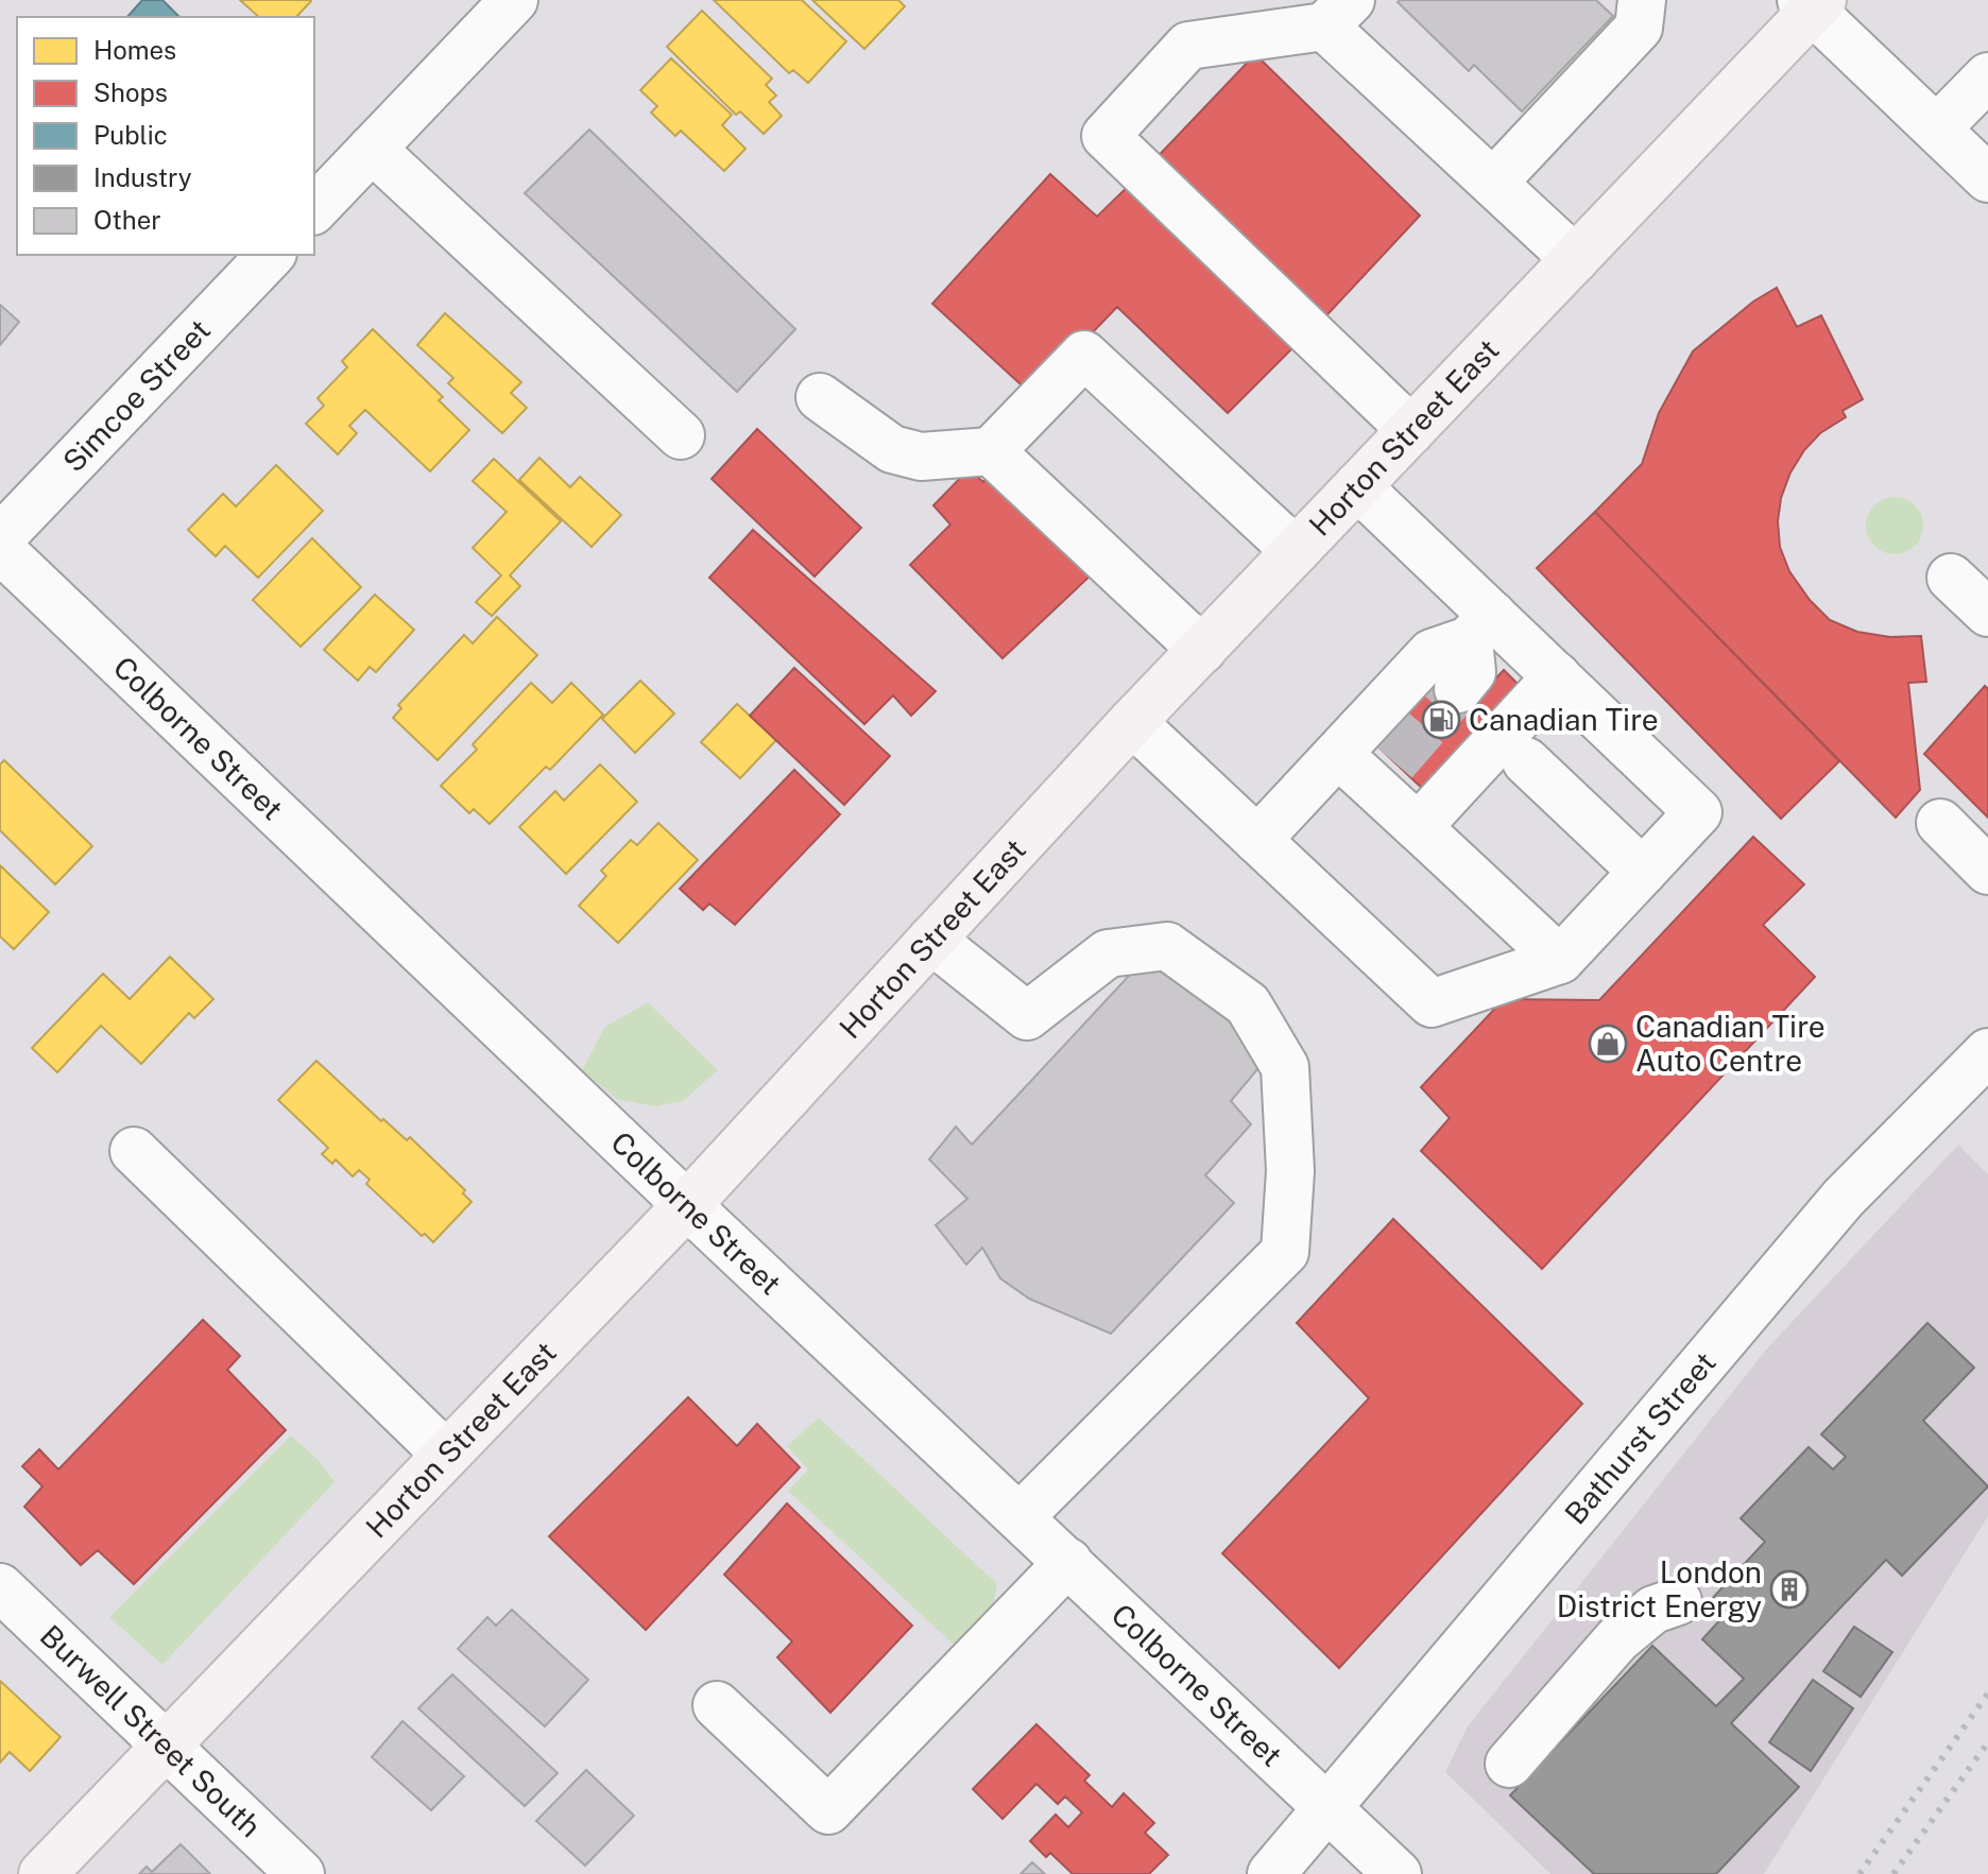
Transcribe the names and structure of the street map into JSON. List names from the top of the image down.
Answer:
{
  "streets": {
    "main road": ["Horton Street East"],
    "street": [
      "Simcoe Street",
      "Colborne Street",
      "Bathurst Street",
      "Burwell Street South"
    ]
  },
  "crossings": [
    ["Horton Street East", "Colborne Street"],
    ["Horton Street East", "Burwell Street South"],
    ["Colborne Street", "Bathurst Street"]
  ],
  "places": {
    "fuel station": ["Canadian Tire"],
    "shop": ["Canadian Tire Auto Centre"],
    "building": ["London District Energy"]
  },
  "legend": [
    "Homes",
    "Shops",
    "Public",
    "Industry",
    "Other"
  ]
}
